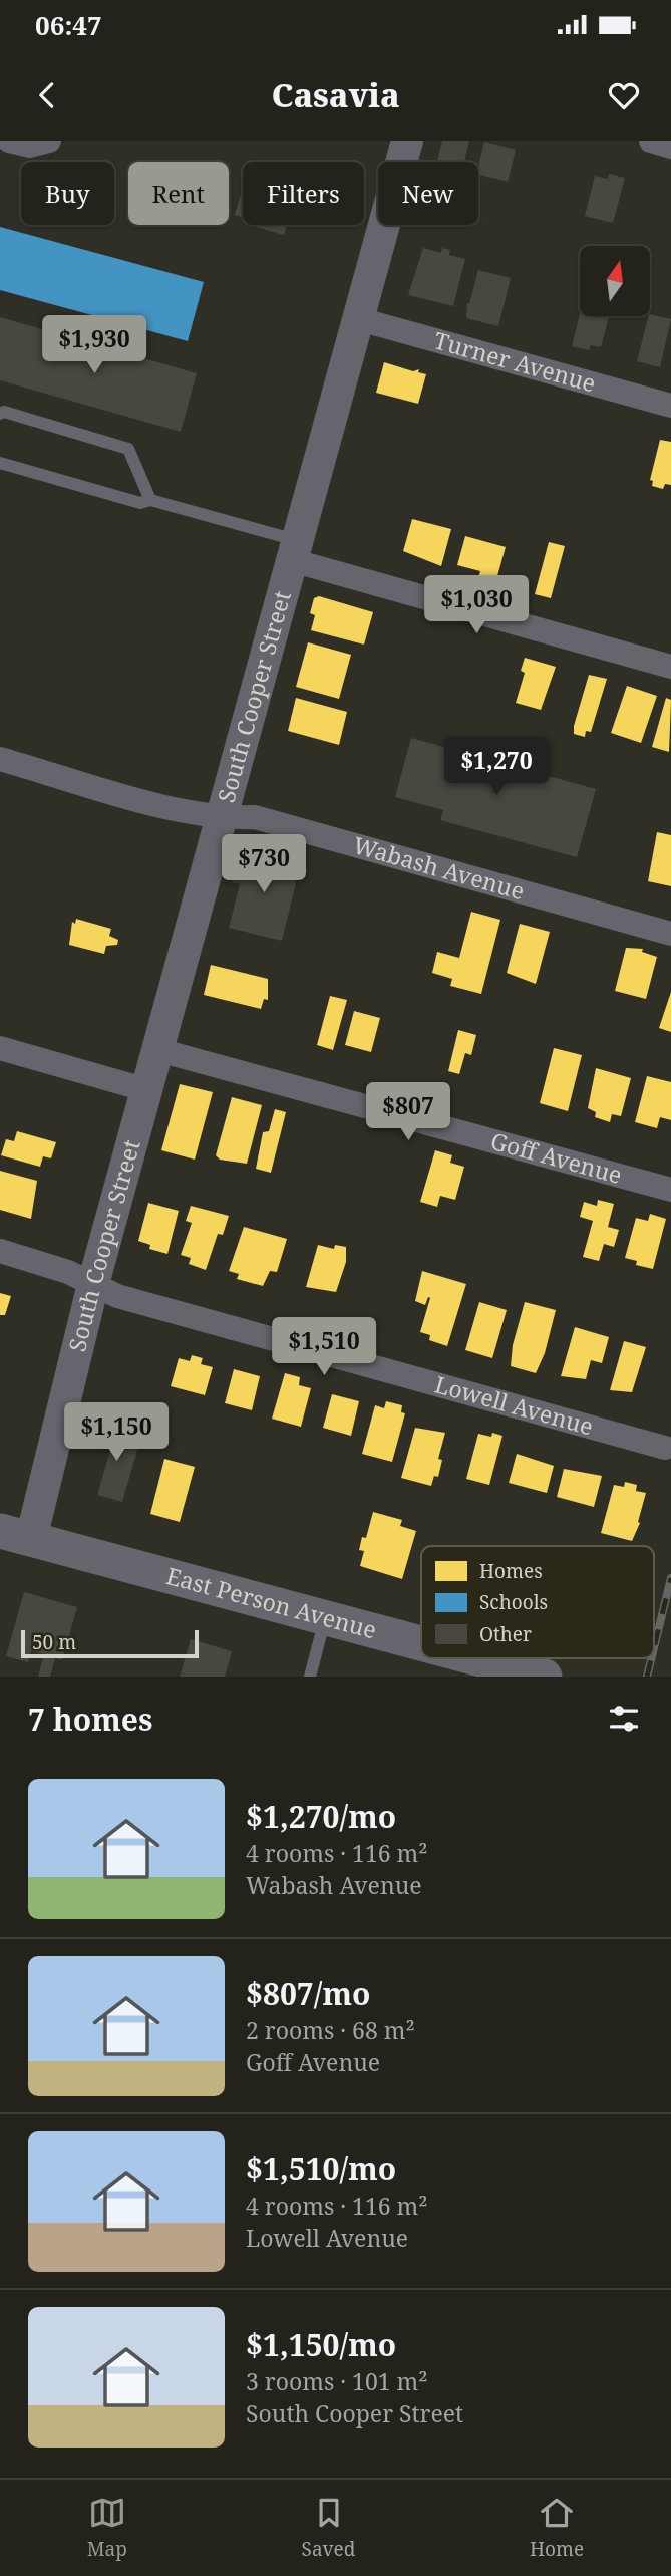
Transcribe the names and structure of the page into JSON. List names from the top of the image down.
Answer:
{
  "streets": {
    "main road": ["East Person Avenue"],
    "street": [
      "Turner Avenue",
      "South Cooper Street",
      "Wabash Avenue",
      "Goff Avenue",
      "Lowell Avenue"
    ]
  },
  "crossings": [
    ["Turner Avenue", "South Cooper Street"],
    ["South Cooper Street", "Wabash Avenue"],
    ["South Cooper Street", "Goff Avenue"],
    ["South Cooper Street", "Lowell Avenue"],
    ["South Cooper Street", "East Person Avenue"]
  ],
  "legend": ["Homes", "Schools", "Other"],
  "scale_bar": "50 m",
  "north": "top",
  "page": {
    "status": "06:47",
    "header": "Casavia",
    "chip": [
      "Buy",
      "Rent",
      "Filters",
      "New"
    ],
    "price": [
      "$1,930",
      "$1,030",
      "$1,270",
      "$730",
      "$807",
      "$1,510",
      "$1,150"
    ],
    "scale": "50 m",
    "heading": "7 homes",
    "list": [
      {
        "name": "$1,270/mo",
        "note": "4 rooms · 116 m² · Wabash Avenue"
      },
      {
        "name": "$807/mo",
        "note": "2 rooms · 68 m² · Goff Avenue"
      },
      {
        "name": "$1,510/mo",
        "note": "4 rooms · 116 m² · Lowell Avenue"
      },
      {
        "name": "$1,150/mo",
        "note": "3 rooms · 101 m² · South Cooper Street"
      }
    ],
    "tabs": ["Map", "Saved", "Home"]
  }
}
